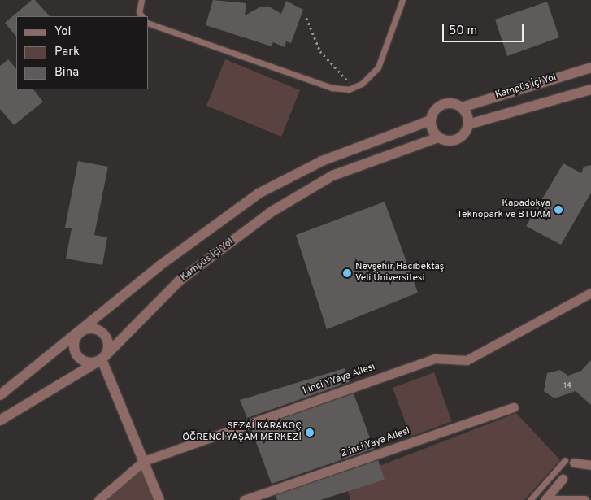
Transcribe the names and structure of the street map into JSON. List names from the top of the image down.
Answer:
{
  "streets": {
    "street": ["Kampüs İçi Yol", "1 inci YYaya Allesi", "2 inci Yaya Allesi"]
  },
  "places": ["Kapadokya Teknopark ve BTUAM", "Nevşehir Hacıbektaş Veli Üniversitesi", "SEZAİ KARAKOÇ ÖĞRENCİ YAŞAM MERKEZİ"],
  "house_numbers": ["14"],
  "legend": ["Yol", "Park", "Bina"],
  "scale_bar": "50 m"
}
